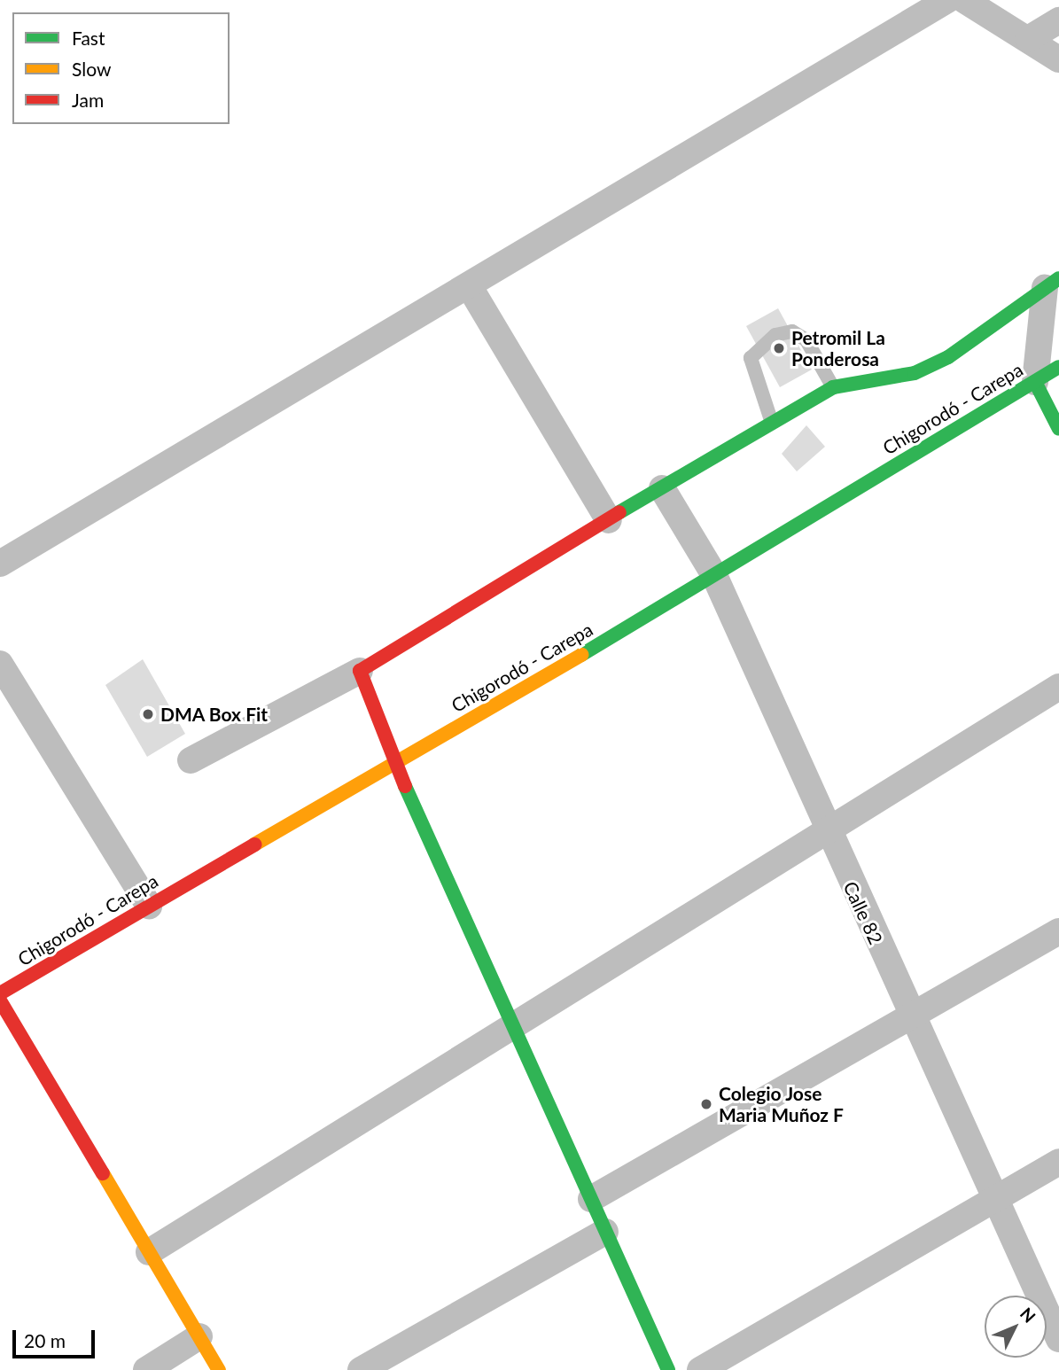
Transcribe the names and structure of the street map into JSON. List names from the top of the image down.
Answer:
{
  "streets": {
    "street": ["Chigorodó - Carepa", "Calle 82"]
  },
  "crossings": [
    ["Chigorodó - Carepa", "Calle 82"]
  ],
  "places": ["Petromil La Ponderosa", "DMA Box Fit", "Colegio Jose Maria Muñoz F"],
  "legend": ["Fast", "Slow", "Jam"],
  "scale_bar": "20 m",
  "north": "top right"
}
